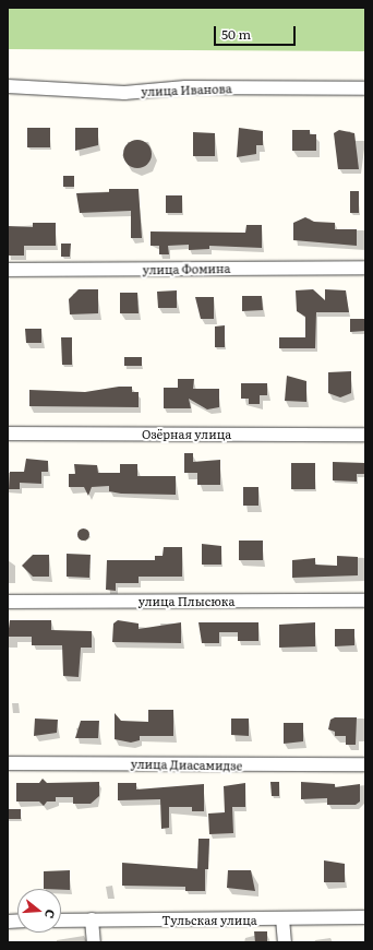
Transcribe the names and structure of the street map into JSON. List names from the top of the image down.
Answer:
{
  "streets": {
    "street": [
      "улица Иванова",
      "улица Фомина",
      "Озёрная улица",
      "улица Плысюка",
      "улица Диасамидзе",
      "Тульская улица"
    ]
  },
  "scale_bar": "50 m",
  "north": "right"
}
